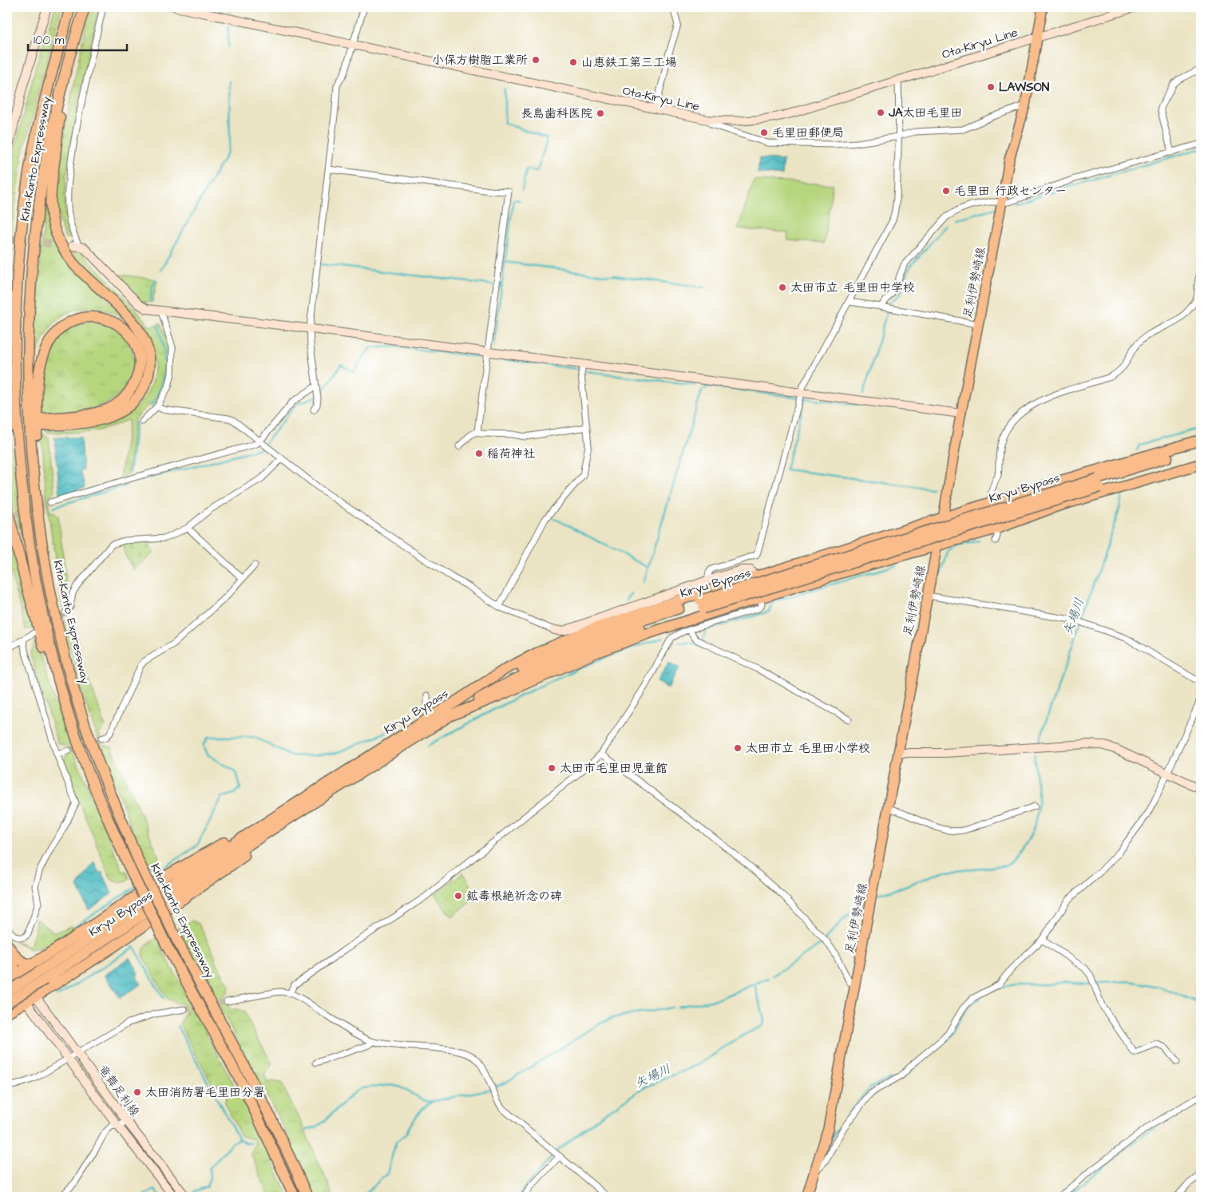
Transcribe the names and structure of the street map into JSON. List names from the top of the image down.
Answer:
{
  "streets": {
    "highway": ["Kita-Kanto Expressway", "Kiryu Bypass"],
    "main road": ["足利伊勢崎線"],
    "street": ["Ota-Kiryu Line", "竜舞足利線"]
  },
  "crossings": [
    ["Ota-Kiryu Line", "足利伊勢崎線"]
  ],
  "water": ["矢場川"],
  "places": [
    "小保方樹脂工業所",
    "山恵鉄工第三工場",
    "LAWSON",
    "JA太田毛里田",
    "長島歯科医院",
    "毛里田郵便局",
    "毛里田 行政センター",
    "太田市立 毛里田中学校",
    "稲荷神社",
    "太田市立 毛里田小学校",
    "太田市毛里田児童館",
    "鉱毒根絶祈念の碑",
    "太田消防署毛里田分署"
  ],
  "scale_bar": "100 m"
}
